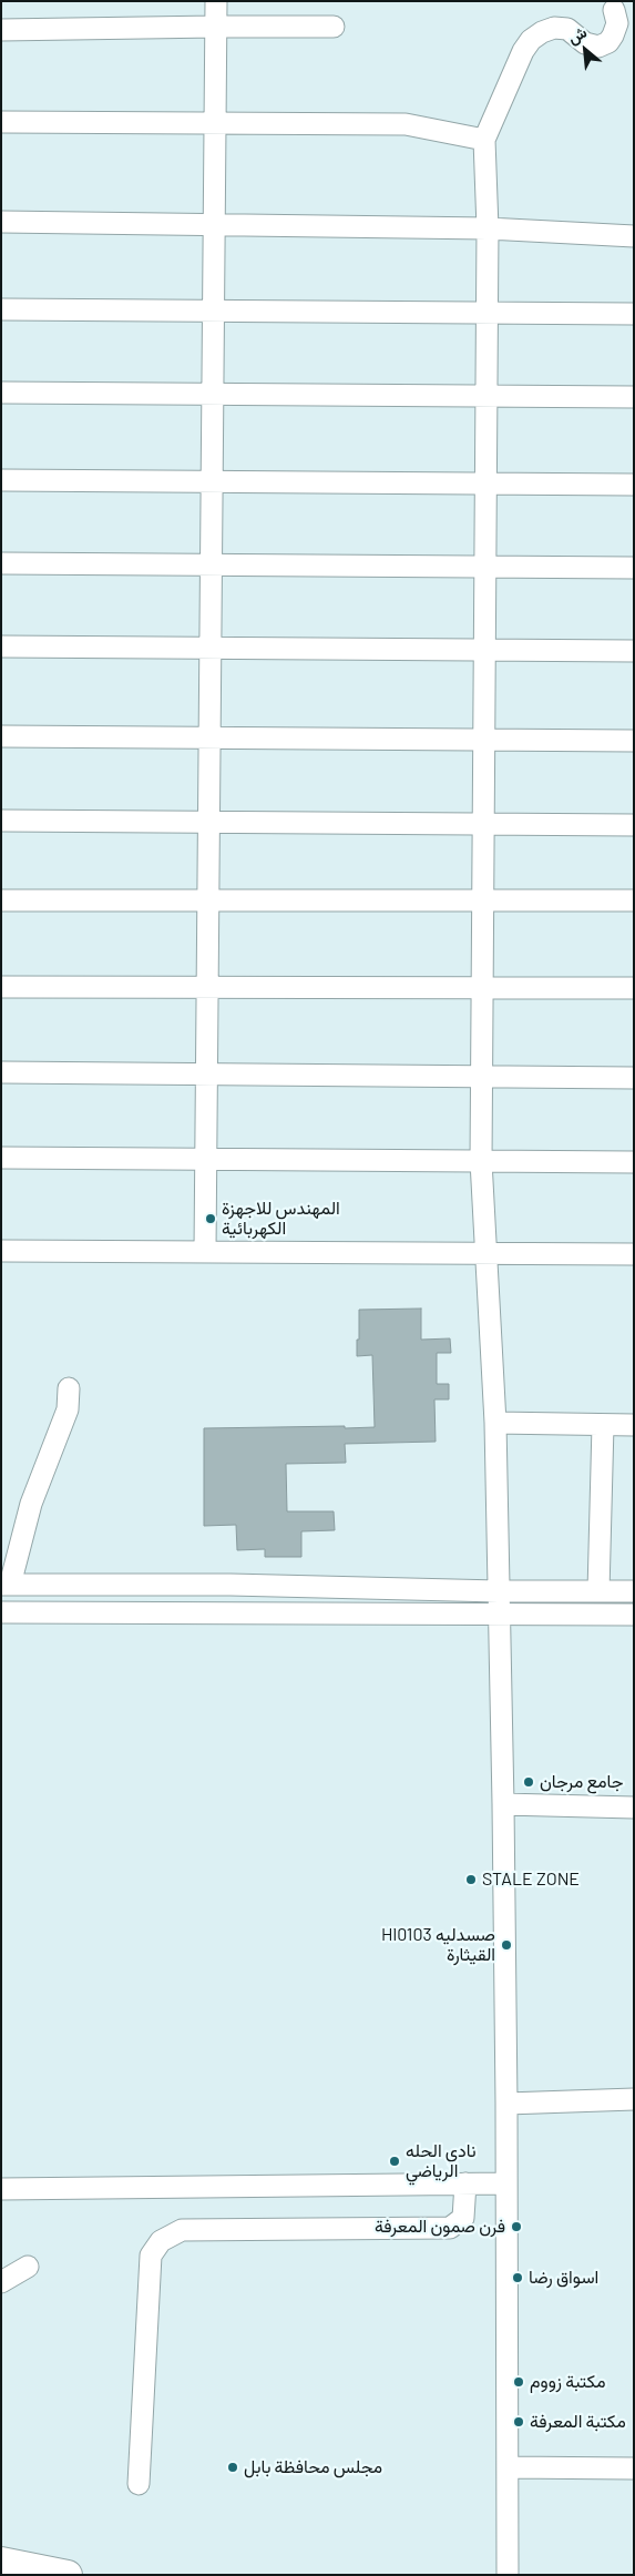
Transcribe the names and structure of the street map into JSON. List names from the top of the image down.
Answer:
{
  "places": [
    "المهندس للاجهزة الكهربائية",
    "جامع مرجان",
    "STALE ZONE",
    "Hl0103 صسدليه القيثارة",
    "نادي الحله الرياضي",
    "فرن صمون المعرفة",
    "اسواق رضا",
    "مكتبة زووم",
    "مكتبة المعرفة",
    "مجلس محافظة بابل"
  ],
  "north": "top left"
}
